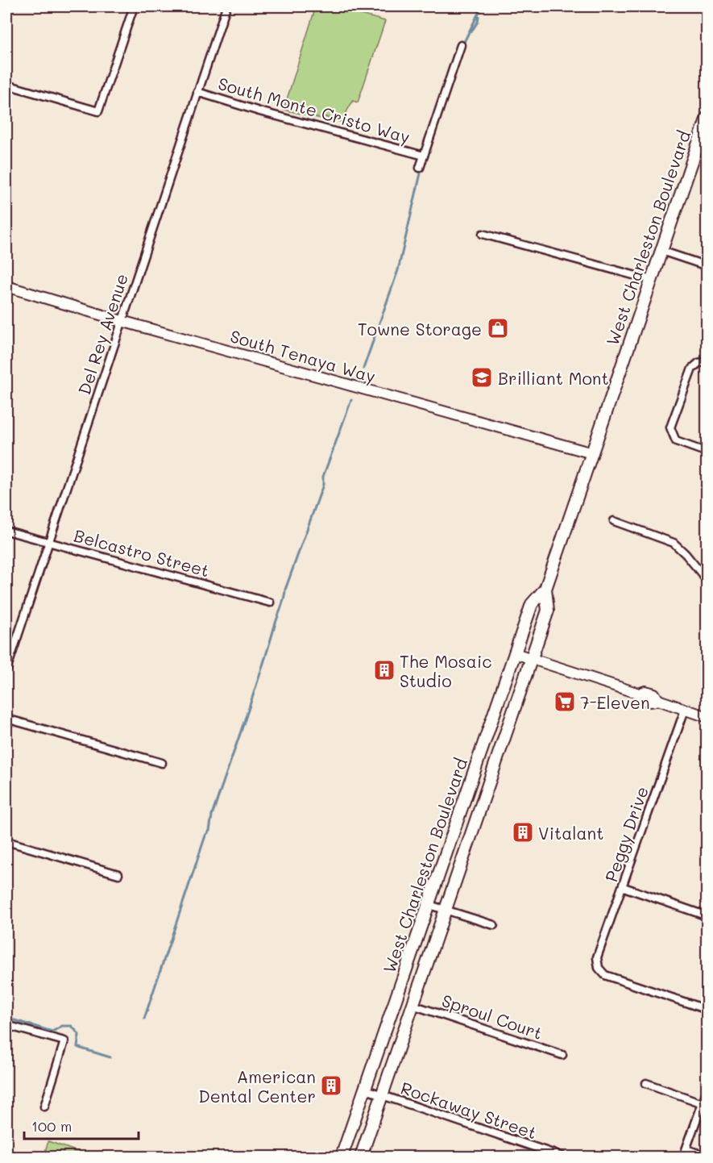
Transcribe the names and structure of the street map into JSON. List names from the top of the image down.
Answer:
{
  "streets": {
    "main road": ["West Charleston Boulevard"],
    "street": [
      "South Monte Cristo Way",
      "Del Rey Avenue",
      "South Tenaya Way",
      "Belcastro Street",
      "Peggy Drive",
      "Sproul Court",
      "Rockaway Street"
    ]
  },
  "crossings": [
    ["South Monte Cristo Way", "Del Rey Avenue"],
    ["West Charleston Boulevard", "South Tenaya Way"],
    ["West Charleston Boulevard", "Sproul Court"],
    ["West Charleston Boulevard", "Rockaway Street"],
    ["Del Rey Avenue", "South Tenaya Way"],
    ["Del Rey Avenue", "Belcastro Street"]
  ],
  "places": {
    "shop": ["Towne Storage"],
    "school or university": ["Brilliant Mont"],
    "building": ["The Mosaic Studio", "Vitalant", "American Dental Center"],
    "supermarket": ["7-Eleven"]
  },
  "scale_bar": "100 m"
}
